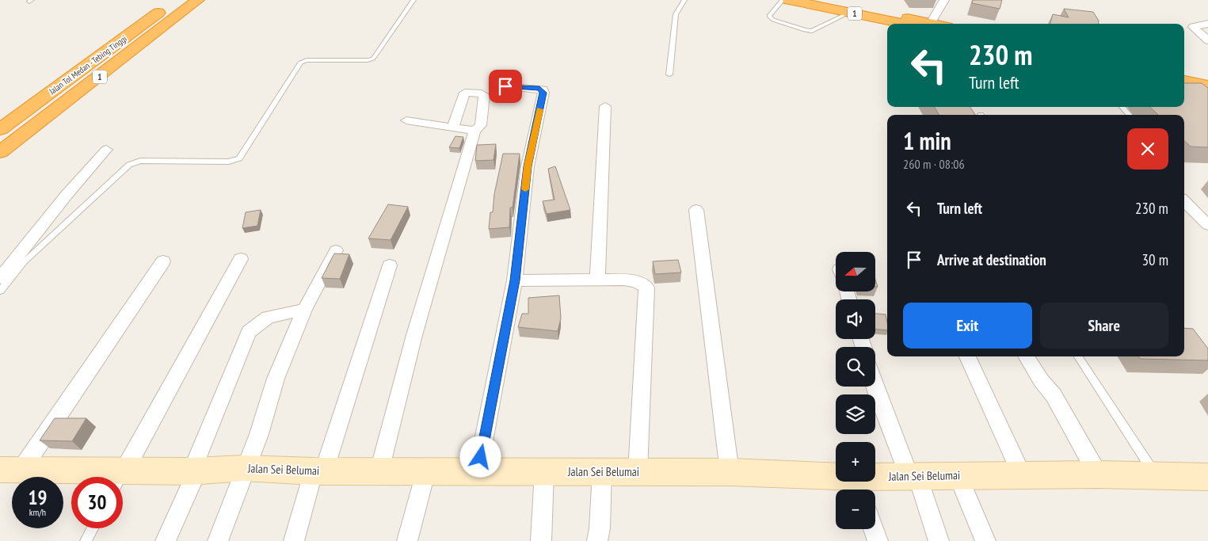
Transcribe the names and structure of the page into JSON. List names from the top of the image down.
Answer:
{
  "streets": {
    "highway": ["1", "Jalan Tol Medan - Tebing Tinggi"],
    "street": ["Jalan Sei Belumai"]
  },
  "north": "left",
  "page": {
    "turn": ["230 m", "Turn left"],
    "heading": ["1 min", "260 m · 08:06"],
    "list": [
      {
        "name": "Turn left",
        "value": "230 m"
      },
      {
        "name": "Arrive at destination",
        "value": "30 m"
      }
    ],
    "map_buttons": ["+", "−"],
    "buttons": ["Exit", "Share"],
    "speed": "19 km/h",
    "limit": "30"
  }
}
